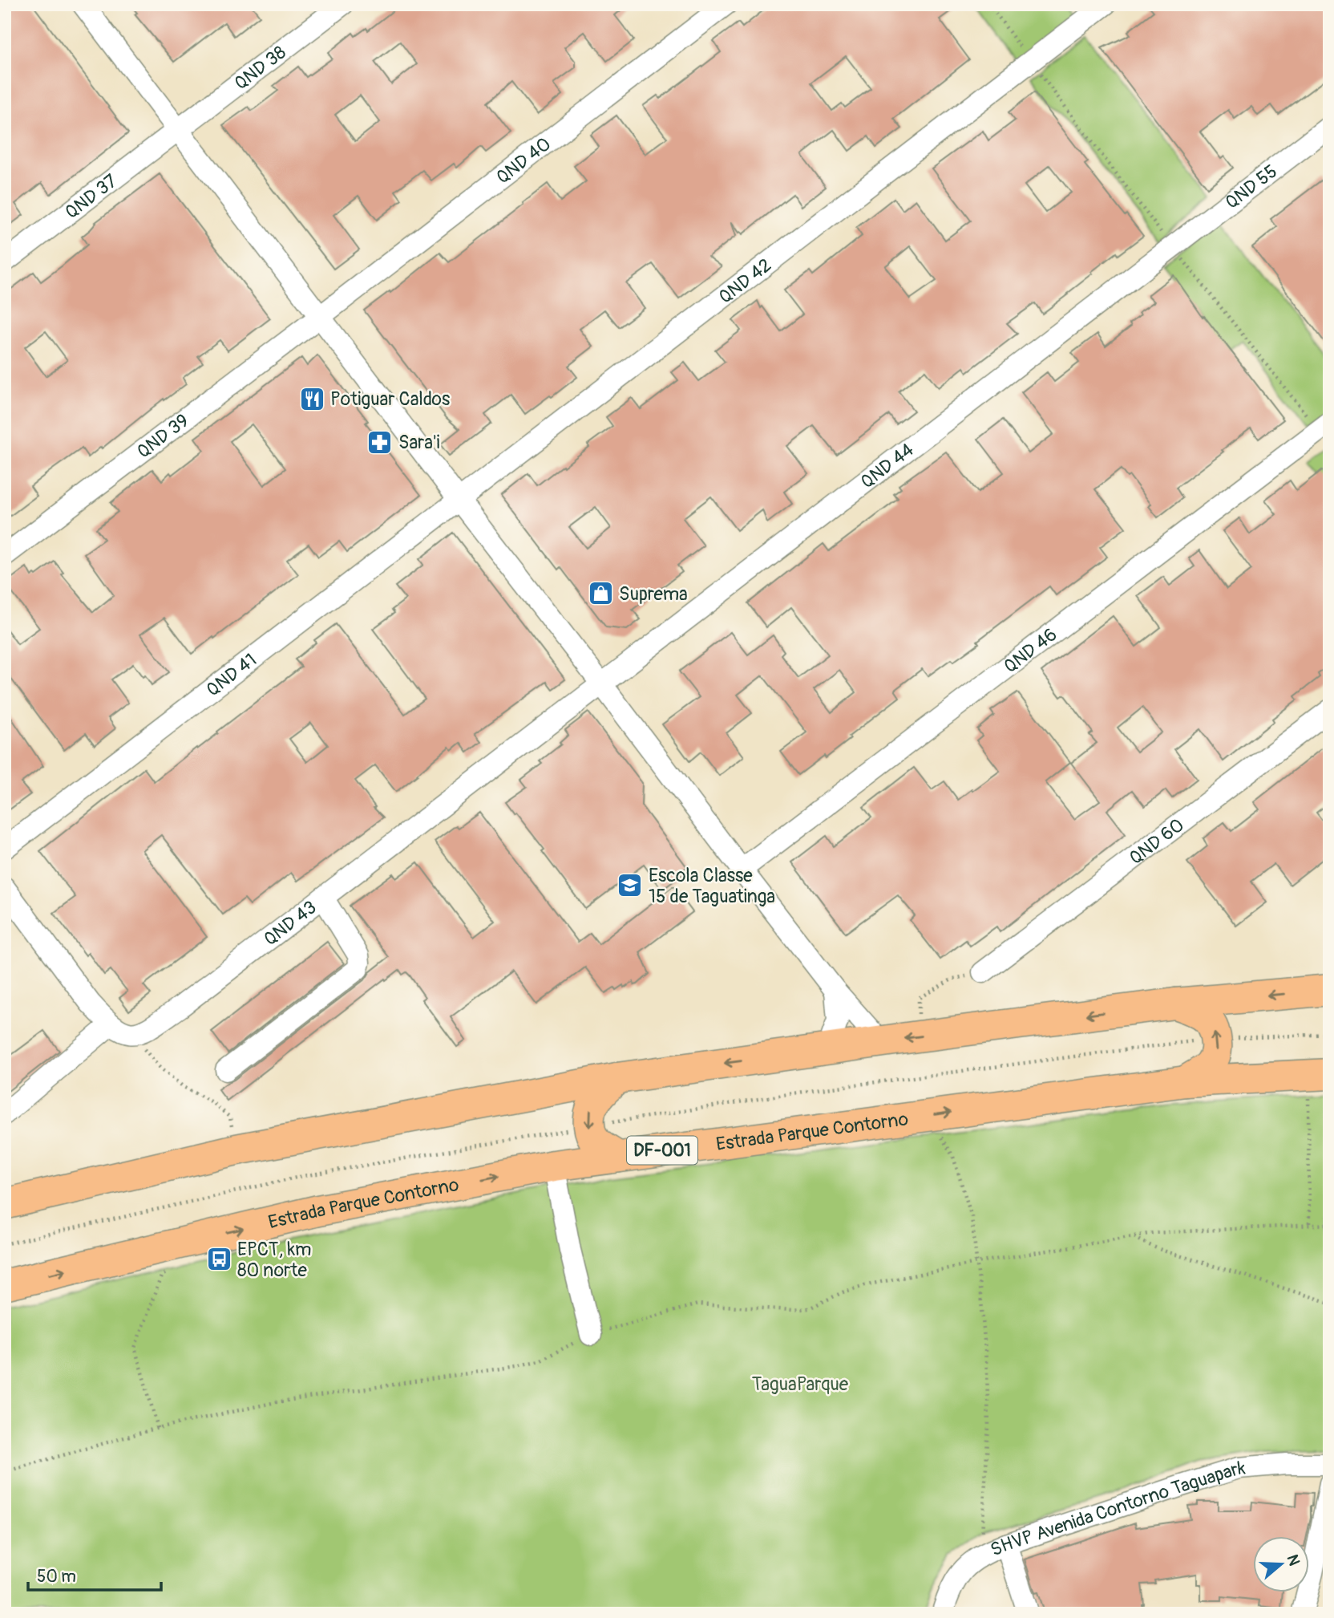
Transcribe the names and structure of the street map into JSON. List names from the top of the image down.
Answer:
{
  "streets": {
    "highway": ["Estrada Parque Contorno", "DF-001"],
    "street": [
      "QND 38",
      "QND 40",
      "QND 55",
      "QND 37",
      "QND 42",
      "QND 39",
      "QND 44",
      "QND 46",
      "QND 41",
      "QND 60",
      "QND 43",
      "SHVP Avenida Contorno Taguapark"
    ]
  },
  "crossings": [
    ["QND 38", "QND 37"],
    ["QND 40", "QND 39"],
    ["QND 55", "QND 44"],
    ["QND 42", "QND 41"],
    ["QND 44", "QND 43"]
  ],
  "parks": ["TaguaParque"],
  "places": {
    "restaurant": ["Potiguar Caldos"],
    "pharmacy": ["Sara'i"],
    "shop": ["Suprema"],
    "school or university": ["Escola Classe 15 de Taguatinga"],
    "bus stop": ["EPCT, km 80 norte"]
  },
  "scale_bar": "50 m",
  "north": "right"
}
